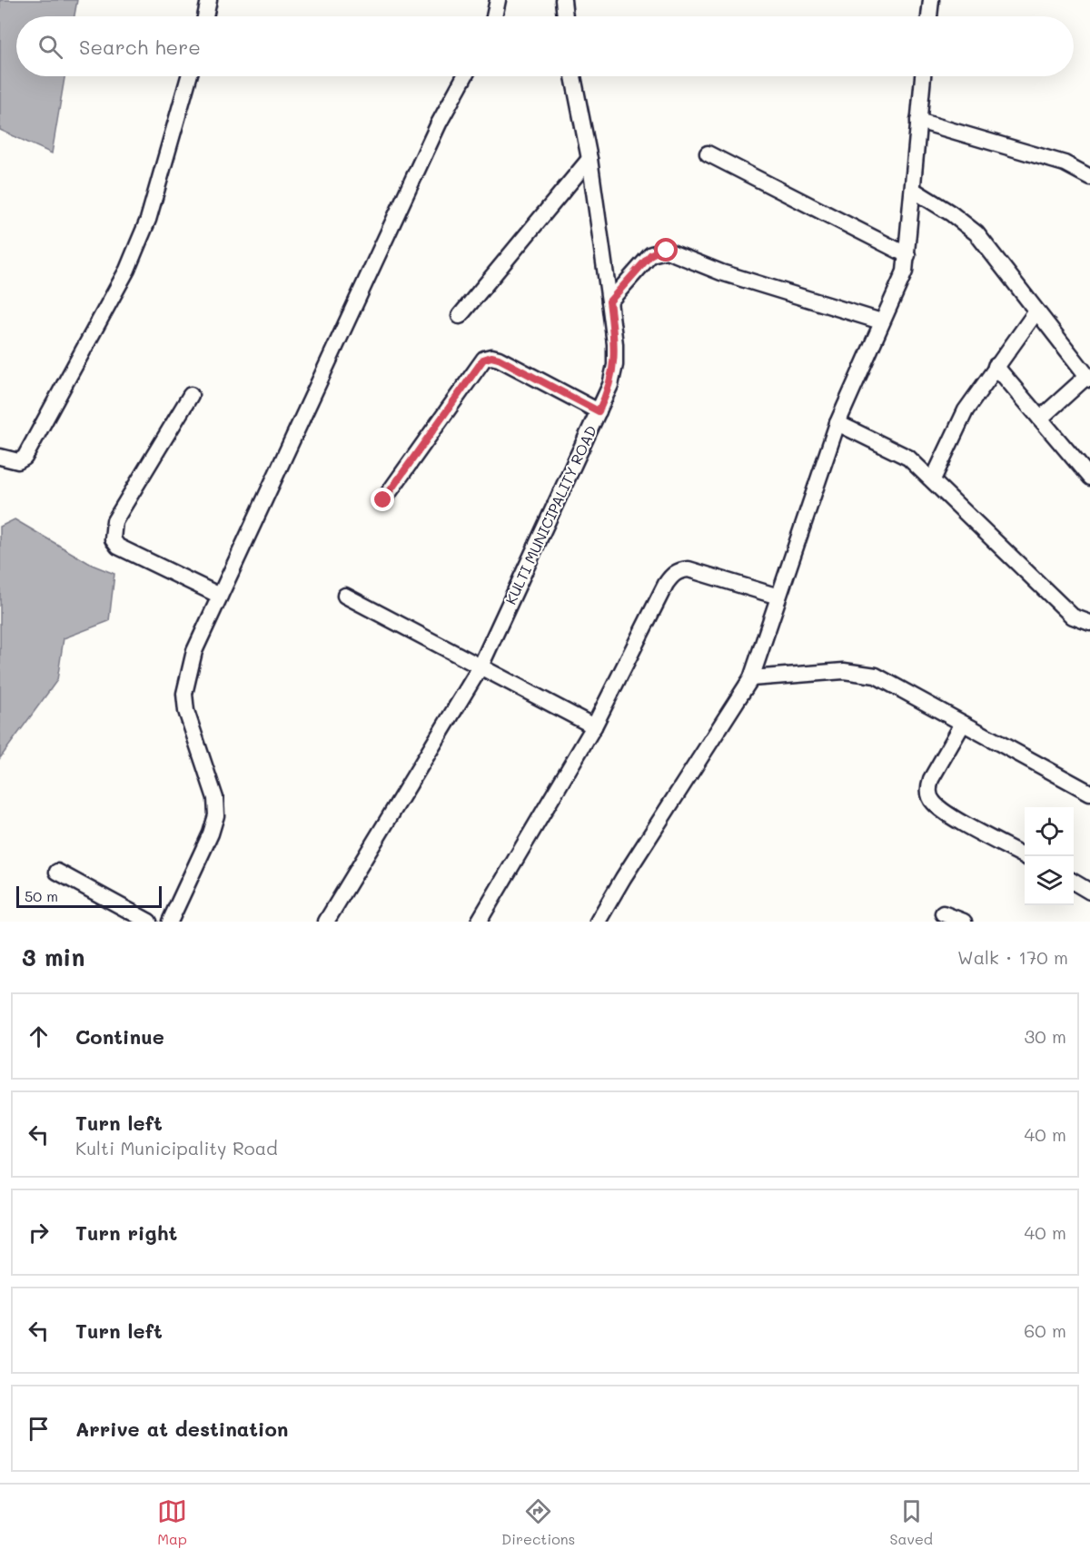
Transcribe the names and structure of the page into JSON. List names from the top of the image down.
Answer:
{
  "streets": {
    "street": ["KULTI MUNICIPALITY ROAD"]
  },
  "scale_bar": "50 m",
  "page": {
    "search": "Search here",
    "scale": "50 m",
    "heading": ["3 min", "Walk · 170 m"],
    "list": [
      ["Continue", "30 m"],
      ["Turn left", "Kulti Municipality Road", "40 m"],
      ["Turn right", "40 m"],
      ["Turn left", "60 m"],
      "Arrive at destination"
    ],
    "nav": ["Map", "Directions", "Saved"]
  }
}
